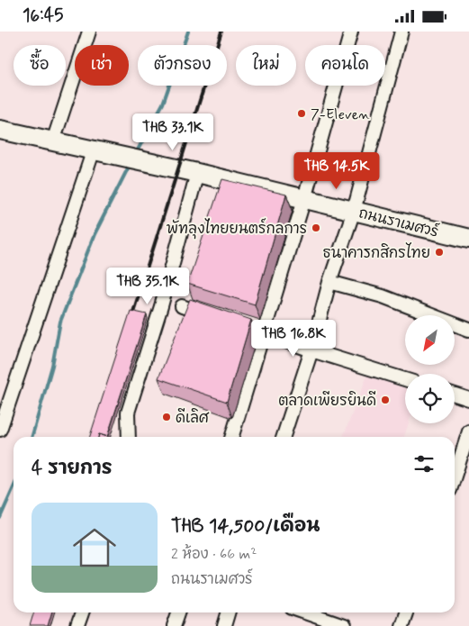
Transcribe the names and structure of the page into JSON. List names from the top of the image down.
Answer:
{
  "streets": {
    "main road": ["ถนนราเมศวร์"]
  },
  "places": [
    "7-Eleven",
    "พัทลุงไทยยนตร์กลการ",
    "ธนาคารกสิกรไทย",
    "ตลาดเพียรยินดี",
    "ดีเลิศ"
  ],
  "north": "bottom left",
  "page": {
    "status": "16:45",
    "chip": [
      "ซื้อ",
      "เช่า",
      "ตัวกรอง",
      "ใหม่",
      "คอนโด"
    ],
    "price": [
      "THB 33.1K",
      "THB 14.5K",
      "THB 35.1K",
      "THB 16.8K"
    ],
    "heading": "4 รายการ",
    "list": [
      {
        "name": "THB 14,500/เดือน",
        "note": "2 ห้อง · 66 m² · ถนนราเมศวร์"
      }
    ]
  }
}
